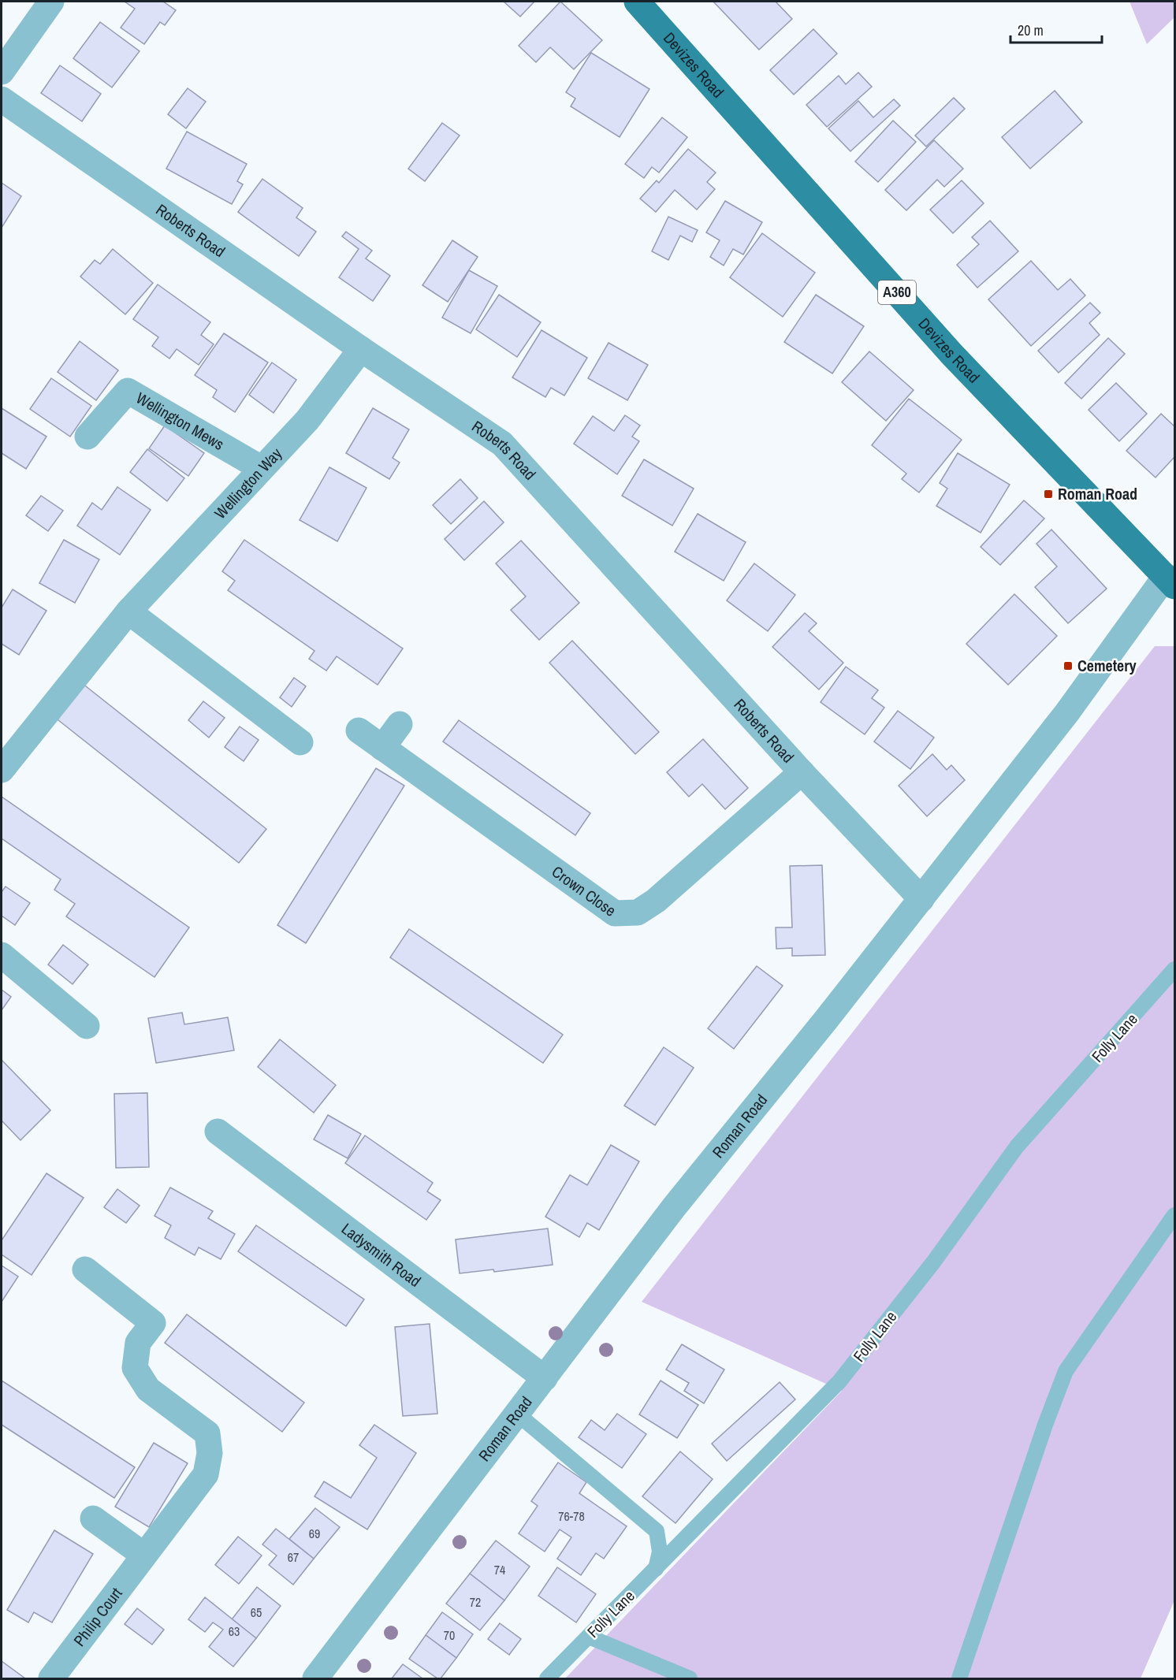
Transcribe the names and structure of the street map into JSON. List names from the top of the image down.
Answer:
{
  "streets": {
    "main road": ["Devizes Road", "A360"],
    "street": [
      "Roberts Road",
      "Wellington Mews",
      "Wellington Way",
      "Crown Close",
      "Roman Road",
      "Ladysmith Road",
      "Philip Court"
    ],
    "lane": ["Folly Lane"]
  },
  "crossings": [
    ["Devizes Road", "Roman Road"],
    ["Roberts Road", "Wellington Way"],
    ["Roberts Road", "Crown Close"],
    ["Roberts Road", "Roman Road"],
    ["Wellington Mews", "Wellington Way"],
    ["Roman Road", "Ladysmith Road"]
  ],
  "places": {
    "transit": ["Roman Road", "Cemetery"]
  },
  "house_numbers": [
    "76-78",
    "69",
    "67",
    "74",
    "72",
    "65",
    "63",
    "70"
  ],
  "scale_bar": "20 m"
}
